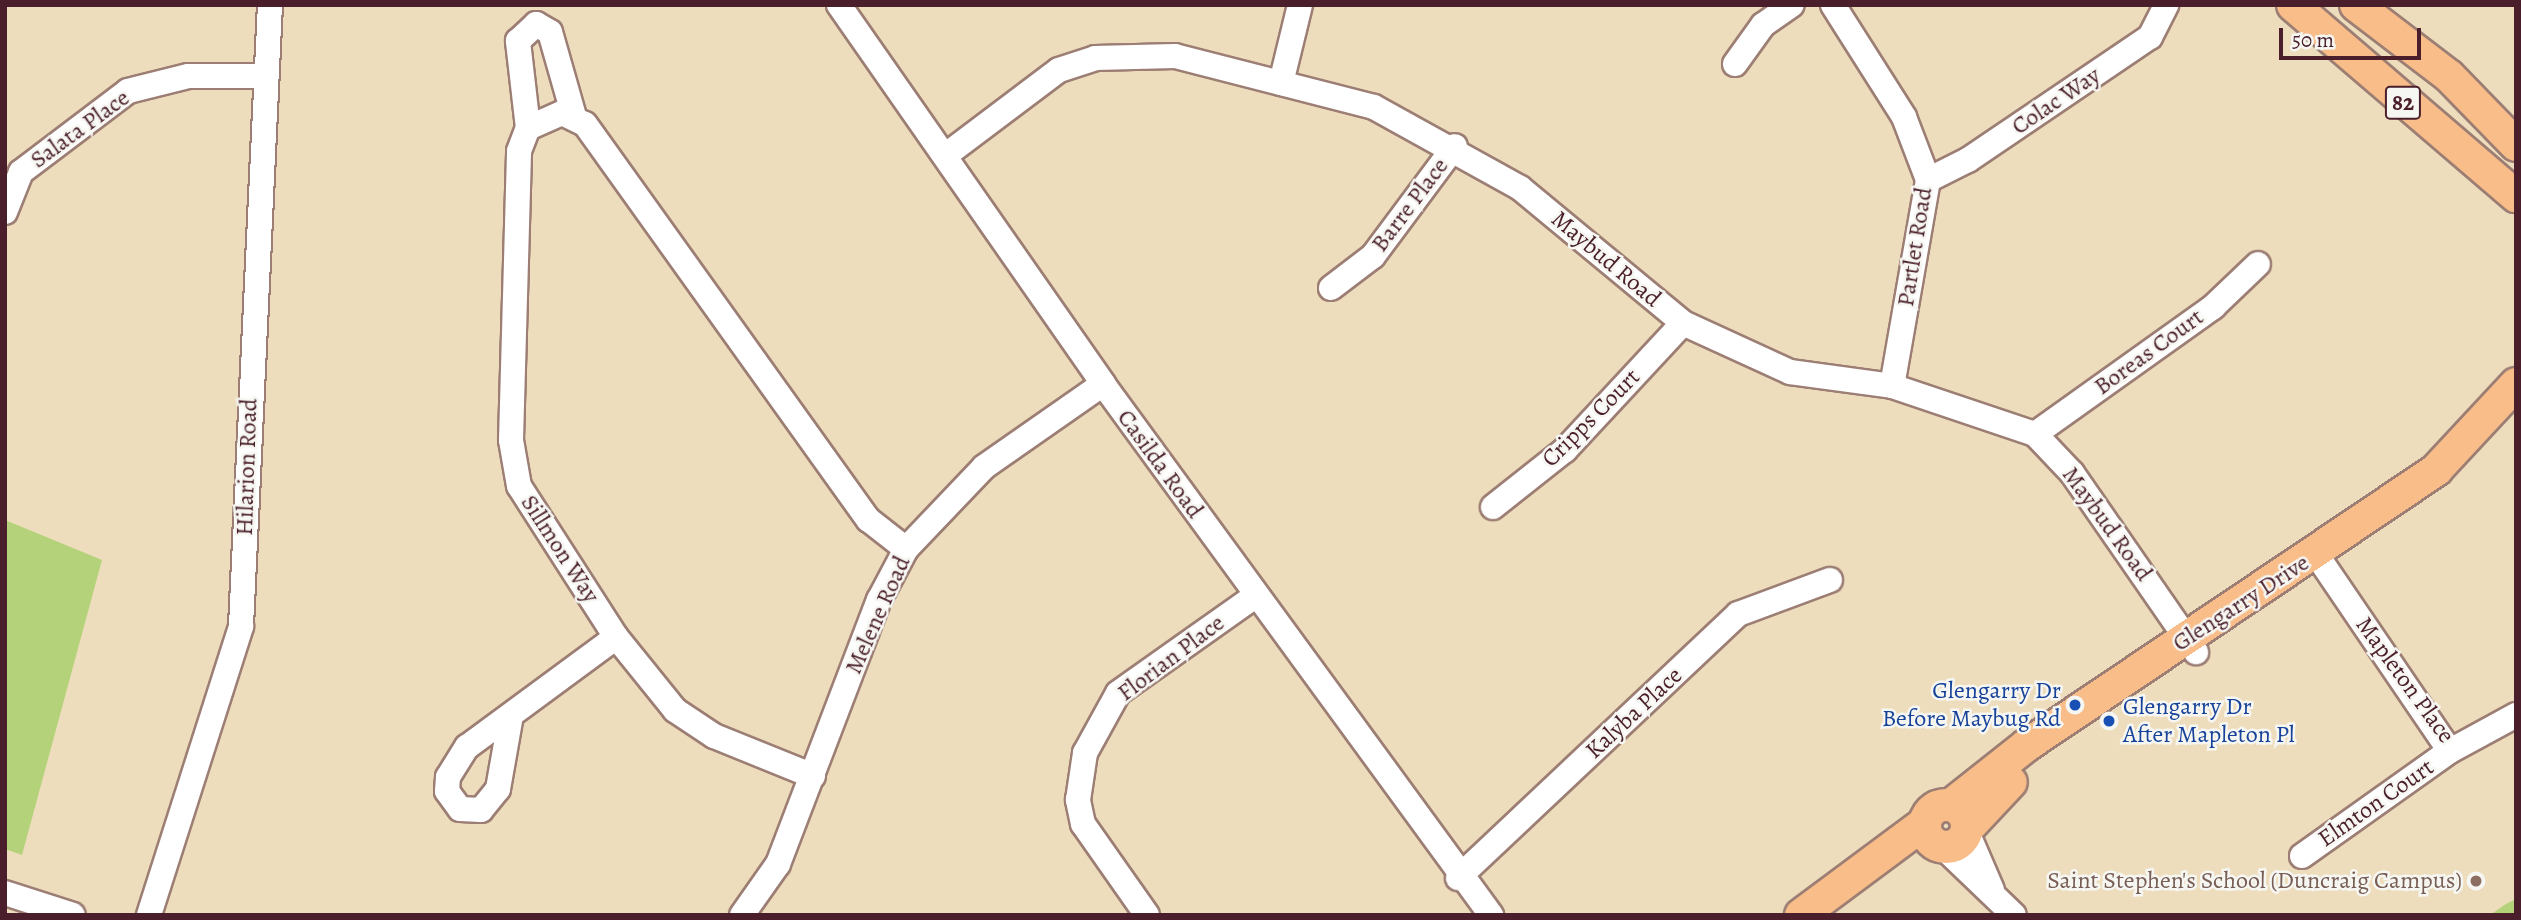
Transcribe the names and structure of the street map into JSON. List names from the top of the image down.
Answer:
{
  "streets": {
    "main road": ["82", "Glengarry Drive"],
    "street": [
      "Colac Way",
      "Salata Place",
      "Barre Place",
      "Partlet Road",
      "Maybud Road",
      "Boreas Court",
      "Cripps Court",
      "Casilda Road",
      "Hilarion Road",
      "Sillmon Way",
      "Melene Road",
      "Florian Place",
      "Mapleton Place",
      "Kalyba Place",
      "Elmton Court"
    ]
  },
  "crossings": [
    ["Colac Way", "Partlet Road"],
    ["Salata Place", "Hilarion Road"],
    ["Barre Place", "Maybud Road"],
    ["Partlet Road", "Maybud Road"],
    ["Maybud Road", "Boreas Court"],
    ["Maybud Road", "Cripps Court"],
    ["Maybud Road", "Casilda Road"],
    ["Maybud Road", "Glengarry Drive"],
    ["Casilda Road", "Melene Road"],
    ["Casilda Road", "Florian Place"],
    ["Casilda Road", "Kalyba Place"],
    ["Sillmon Way", "Melene Road"],
    ["Glengarry Drive", "Mapleton Place"],
    ["Mapleton Place", "Elmton Court"]
  ],
  "places": ["Glengarry Dr Before Maybug Rd", "Glengarry Dr After Mapleton Pl", "Saint Stephen's School (Duncraig Campus)"],
  "scale_bar": "50 m"
}
